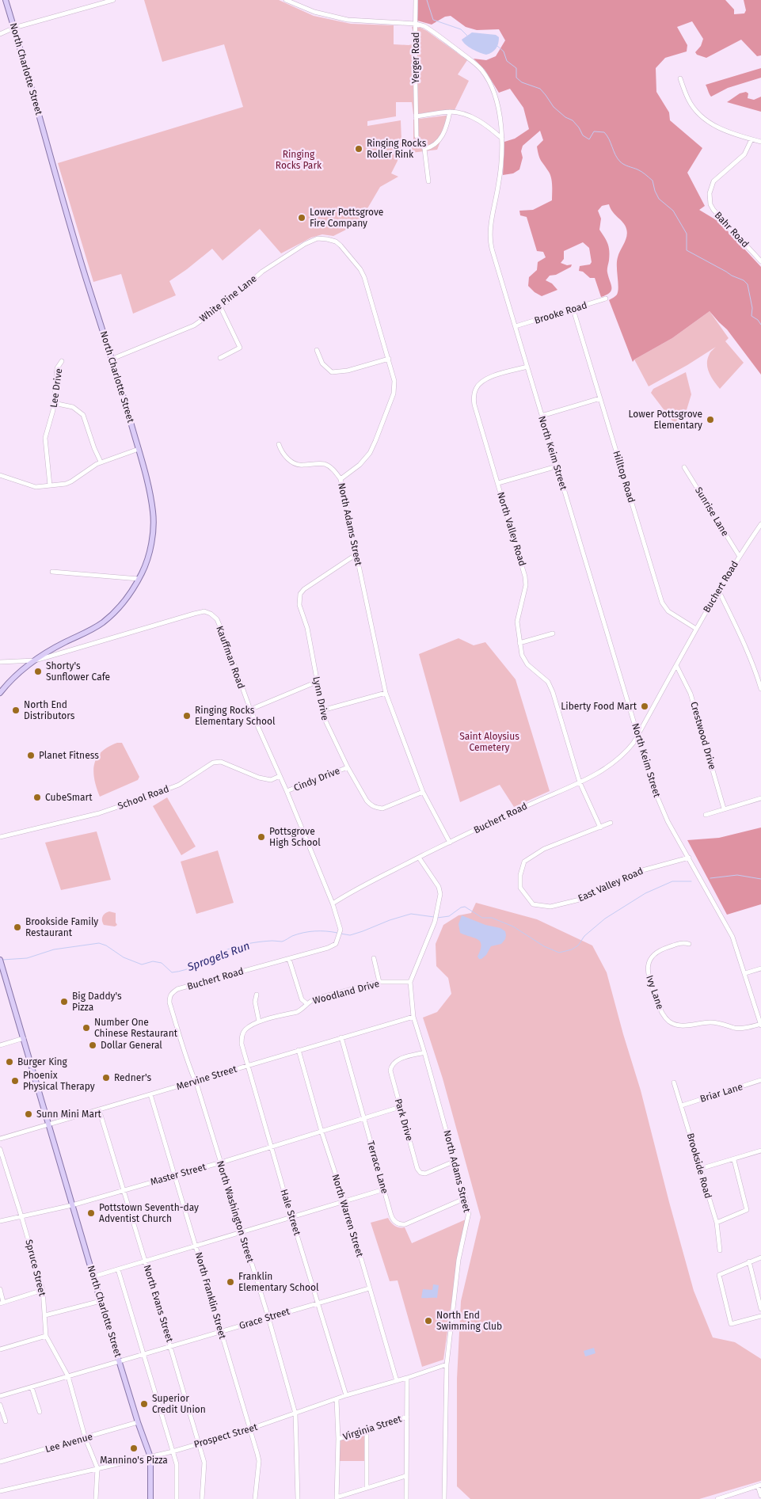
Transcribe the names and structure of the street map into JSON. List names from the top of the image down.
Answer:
{
  "streets": {
    "main road": ["North Charlotte Street"],
    "street": [
      "Yerger Road",
      "Bahr Road",
      "White Pine Lane",
      "Brooke Road",
      "Lee Drive",
      "North Keim Street",
      "Hilltop Road",
      "Sunrise Lane",
      "North Adams Street",
      "North Valley Road",
      "Buchert Road",
      "Kauffman Road",
      "Lynn Drive",
      "Crestwood Drive",
      "Cindy Drive",
      "School Road",
      "East Valley Road",
      "Woodland Drive",
      "Ivy Lane",
      "Mervine Street",
      "Briar Lane",
      "Park Drive",
      "Brookside Road",
      "Terrace Lane",
      "Master Street",
      "North Washington Street",
      "Hale Street",
      "North Warren Street",
      "Spruce Street",
      "North Franklin Street",
      "North Evans Street",
      "Grace Street",
      "Virginia Street",
      "Prospect Street",
      "Lee Avenue"
    ]
  },
  "crossings": [
    ["Yerger Road", "North Keim Street"],
    ["North Charlotte Street", "White Pine Lane"],
    ["North Charlotte Street", "Kauffman Road"],
    ["North Charlotte Street", "Mervine Street"],
    ["North Charlotte Street", "Master Street"],
    ["North Charlotte Street", "Grace Street"],
    ["North Charlotte Street", "Prospect Street"],
    ["North Charlotte Street", "Lee Avenue"],
    ["White Pine Lane", "North Adams Street"],
    ["Brooke Road", "North Keim Street"],
    ["Brooke Road", "Hilltop Road"],
    ["North Keim Street", "North Valley Road"],
    ["North Keim Street", "Buchert Road"],
    ["North Keim Street", "East Valley Road"],
    ["North Keim Street", "Ivy Lane"],
    ["Hilltop Road", "Buchert Road"],
    ["Sunrise Lane", "Buchert Road"],
    ["North Adams Street", "Buchert Road"],
    ["North Adams Street", "Lynn Drive"],
    ["North Adams Street", "Woodland Drive"],
    ["North Adams Street", "Mervine Street"],
    ["North Adams Street", "Park Drive"],
    ["North Adams Street", "Terrace Lane"],
    ["North Adams Street", "Prospect Street"],
    ["North Valley Road", "Buchert Road"],
    ["North Valley Road", "East Valley Road"],
    ["Buchert Road", "Kauffman Road"],
    ["Buchert Road", "Crestwood Drive"],
    ["Buchert Road", "Woodland Drive"],
    ["Buchert Road", "North Washington Street"],
    ["Kauffman Road", "Cindy Drive"],
    ["Kauffman Road", "School Road"],
    ["Lynn Drive", "Cindy Drive"],
    ["Mervine Street", "Terrace Lane"],
    ["Mervine Street", "North Washington Street"],
    ["Mervine Street", "Hale Street"],
    ["Mervine Street", "North Warren Street"],
    ["Mervine Street", "North Franklin Street"],
    ["Mervine Street", "North Evans Street"],
    ["Briar Lane", "Brookside Road"],
    ["Park Drive", "Master Street"],
    ["Terrace Lane", "Master Street"],
    ["Master Street", "North Washington Street"],
    ["Master Street", "Hale Street"],
    ["Master Street", "North Warren Street"],
    ["Master Street", "Spruce Street"],
    ["Master Street", "North Franklin Street"],
    ["Master Street", "North Evans Street"],
    ["North Washington Street", "Grace Street"],
    ["North Washington Street", "Prospect Street"],
    ["Hale Street", "Grace Street"],
    ["Hale Street", "Prospect Street"],
    ["North Warren Street", "Grace Street"],
    ["North Warren Street", "Prospect Street"],
    ["Spruce Street", "Grace Street"],
    ["Spruce Street", "Prospect Street"],
    ["Spruce Street", "Lee Avenue"],
    ["North Franklin Street", "Grace Street"],
    ["North Franklin Street", "Prospect Street"],
    ["North Evans Street", "Grace Street"],
    ["North Evans Street", "Prospect Street"]
  ],
  "water": ["Sprogels Run"],
  "parks": ["Ringing Rocks Park", "Saint Aloysius Cemetery"],
  "places": [
    "Ringing Rocks Roller Rink",
    "Lower Pottsgrove Fire Company",
    "Lower Pottsgrove Elementary",
    "Shorty's Sunflower Cafe",
    "Liberty Food Mart",
    "North End Distributors",
    "Ringing Rocks Elementary School",
    "Planet Fitness",
    "CubeSmart",
    "Pottsgrove High School",
    "Brookside Family Restaurant",
    "Big Daddy's Pizza",
    "Number One Chinese Restaurant",
    "Dollar General",
    "Burger King",
    "Redner's",
    "Phoenix Physical Therapy",
    "Sunn Mini Mart",
    "Pottstown Seventh-day Adventist Church",
    "Franklin Elementary School",
    "North End Swimming Club",
    "Superior Credit Union",
    "Mannino's Pizza"
  ]
}
